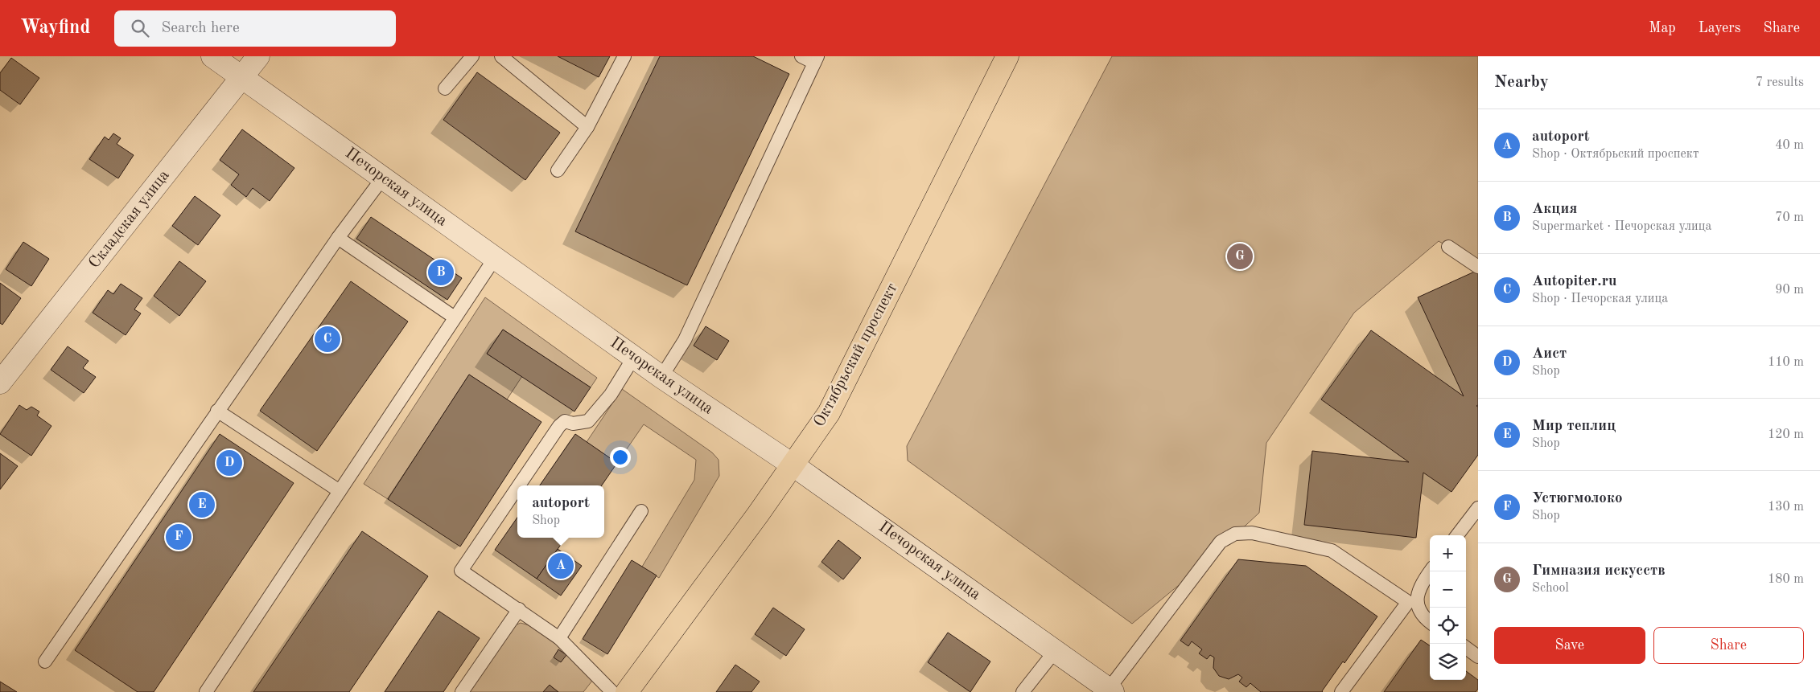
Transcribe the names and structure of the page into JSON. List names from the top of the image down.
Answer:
{
  "streets": {
    "main road": ["Октябрьский проспект"],
    "street": ["Печорская улица", "Складская улица"]
  },
  "crossings": [
    ["Печорская улица", "Складская улица"],
    ["Печорская улица", "Октябрьский проспект"]
  ],
  "page": {
    "header": "Wayfind",
    "search": "Search here",
    "nav": ["Map", "Layers", "Share"],
    "heading": ["Nearby", "7 results"],
    "list": [
      {
        "mark": "A",
        "name": "autoport",
        "note": "Shop · Октябрьский проспект",
        "value": "40 m"
      },
      {
        "mark": "B",
        "name": "Акция",
        "note": "Supermarket · Печорская улица",
        "value": "70 m"
      },
      {
        "mark": "C",
        "name": "Autopiter.ru",
        "note": "Shop · Печорская улица",
        "value": "90 m"
      },
      {
        "mark": "D",
        "name": "Аист",
        "note": "Shop",
        "value": "110 m"
      },
      {
        "mark": "E",
        "name": "Мир теплиц",
        "note": "Shop",
        "value": "120 m"
      },
      {
        "mark": "F",
        "name": "Устюгмолоко",
        "note": "Shop",
        "value": "130 m"
      },
      {
        "mark": "G",
        "name": "Гимназия искусств",
        "note": "School",
        "value": "180 m"
      }
    ],
    "pins": [
      "G",
      "B",
      "C",
      "D",
      "E",
      "F",
      "A"
    ],
    "popup": ["autoport", "Shop"],
    "map_buttons": ["+", "−"],
    "buttons": ["Save", "Share"]
  }
}
